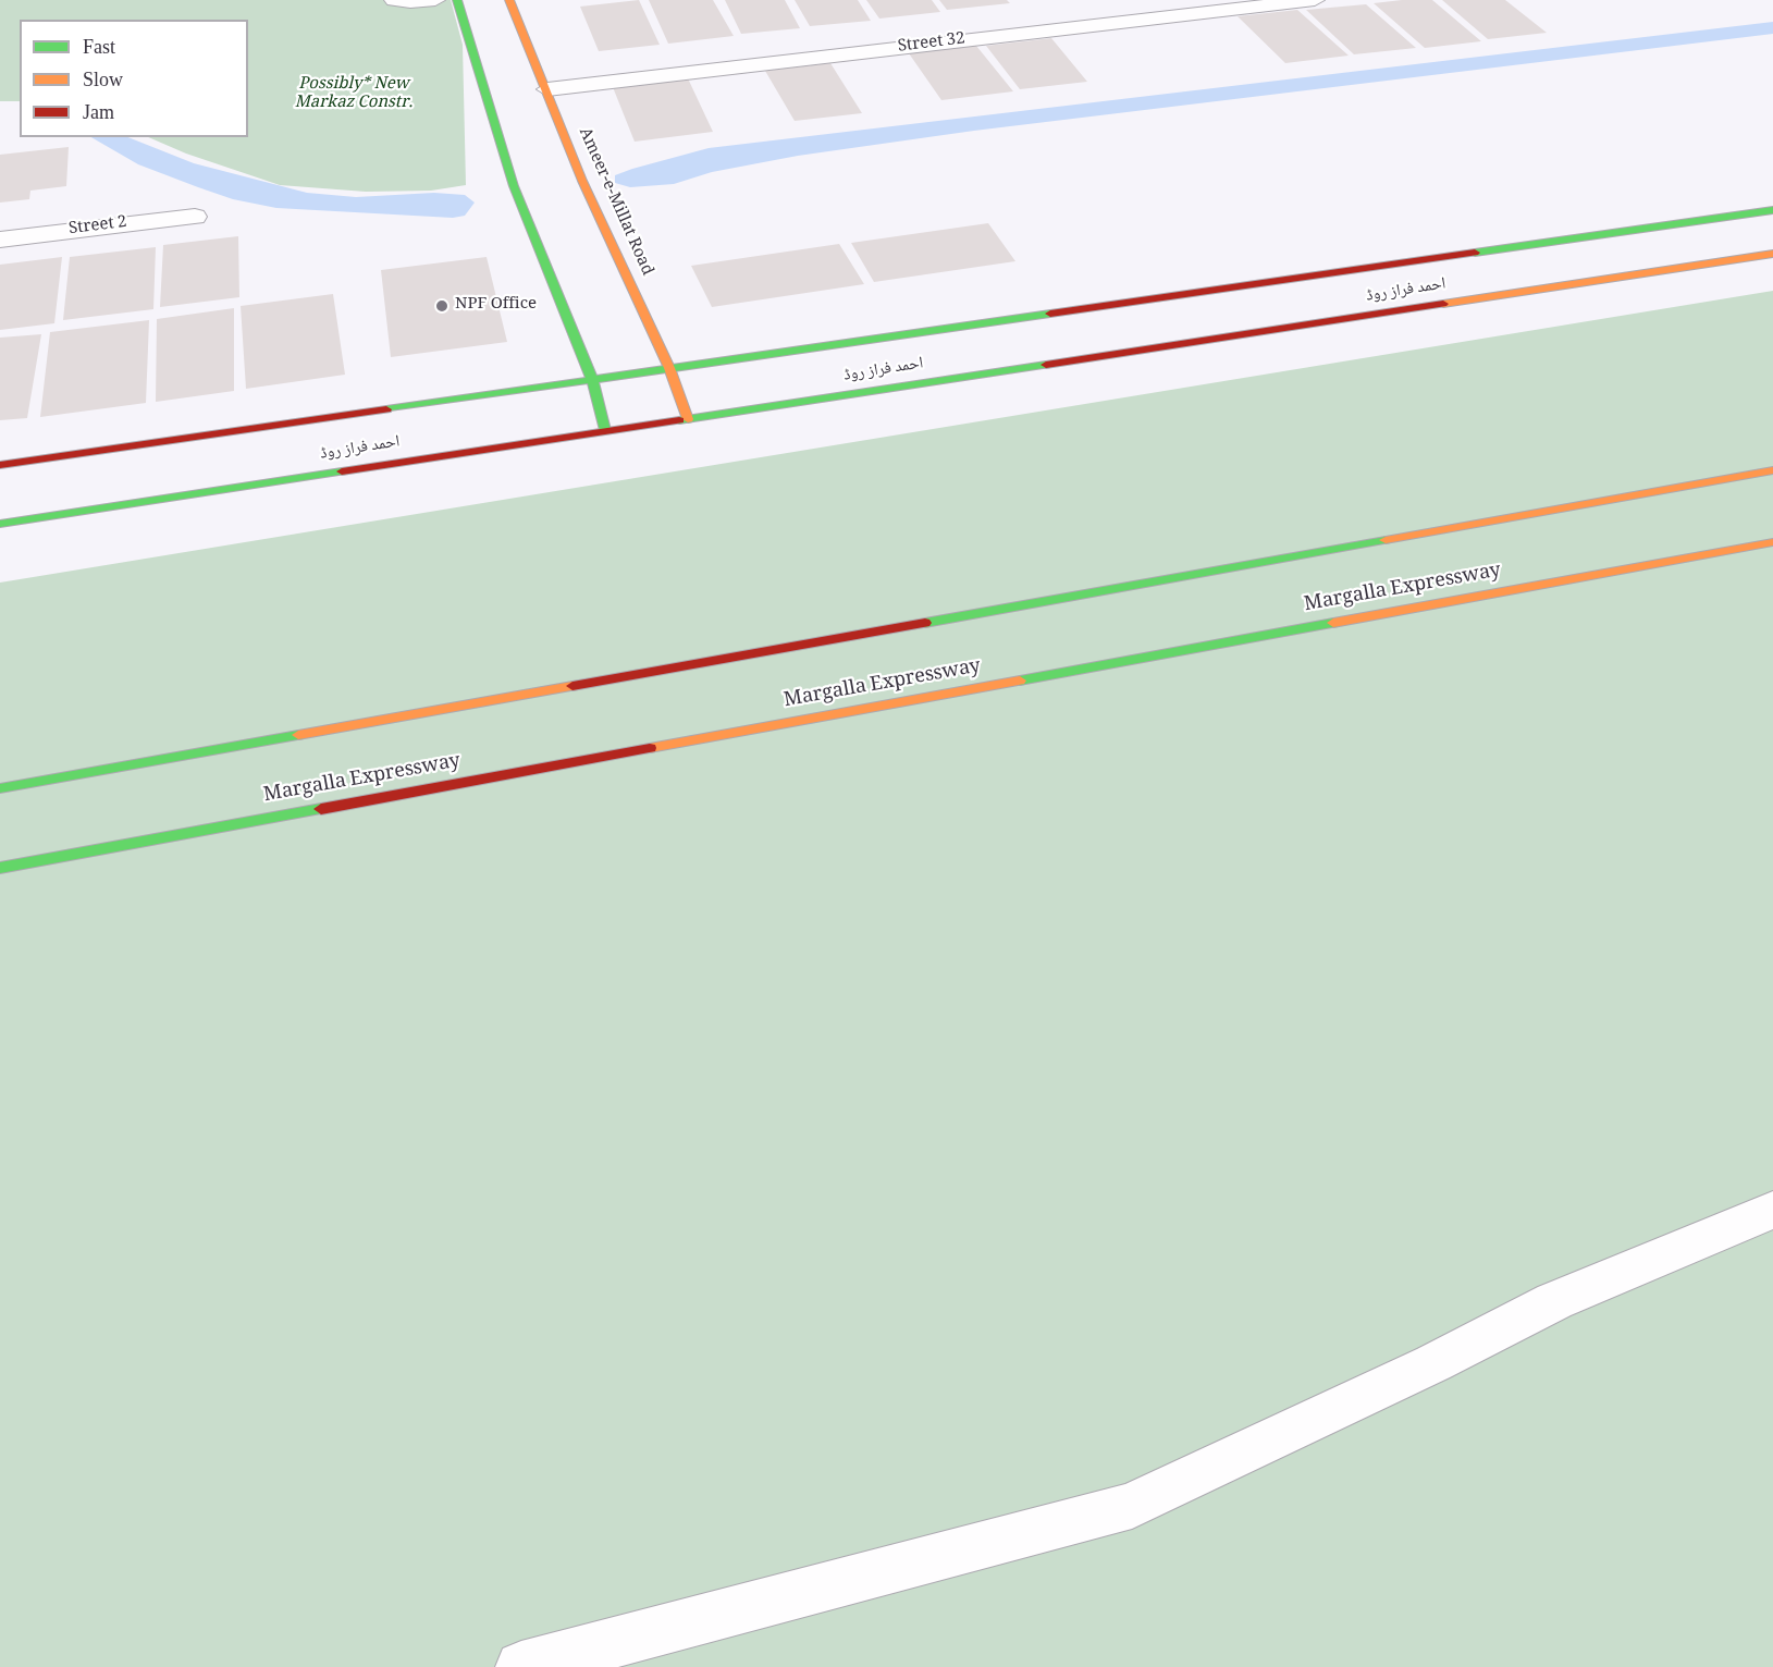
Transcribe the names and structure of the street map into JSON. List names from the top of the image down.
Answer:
{
  "streets": {
    "main road": ["Ameer-e-Millat Road", "احمد فراز روڈ", "Margalla Expressway"],
    "street": ["Street 32", "Street 2"]
  },
  "crossings": [
    ["Street 32", "Ameer-e-Millat Road"],
    ["Ameer-e-Millat Road", "احمد فراز روڈ"]
  ],
  "parks": ["Possibly* New Markaz Constr."],
  "places": ["NPF Office"],
  "legend": ["Fast", "Slow", "Jam"]
}
